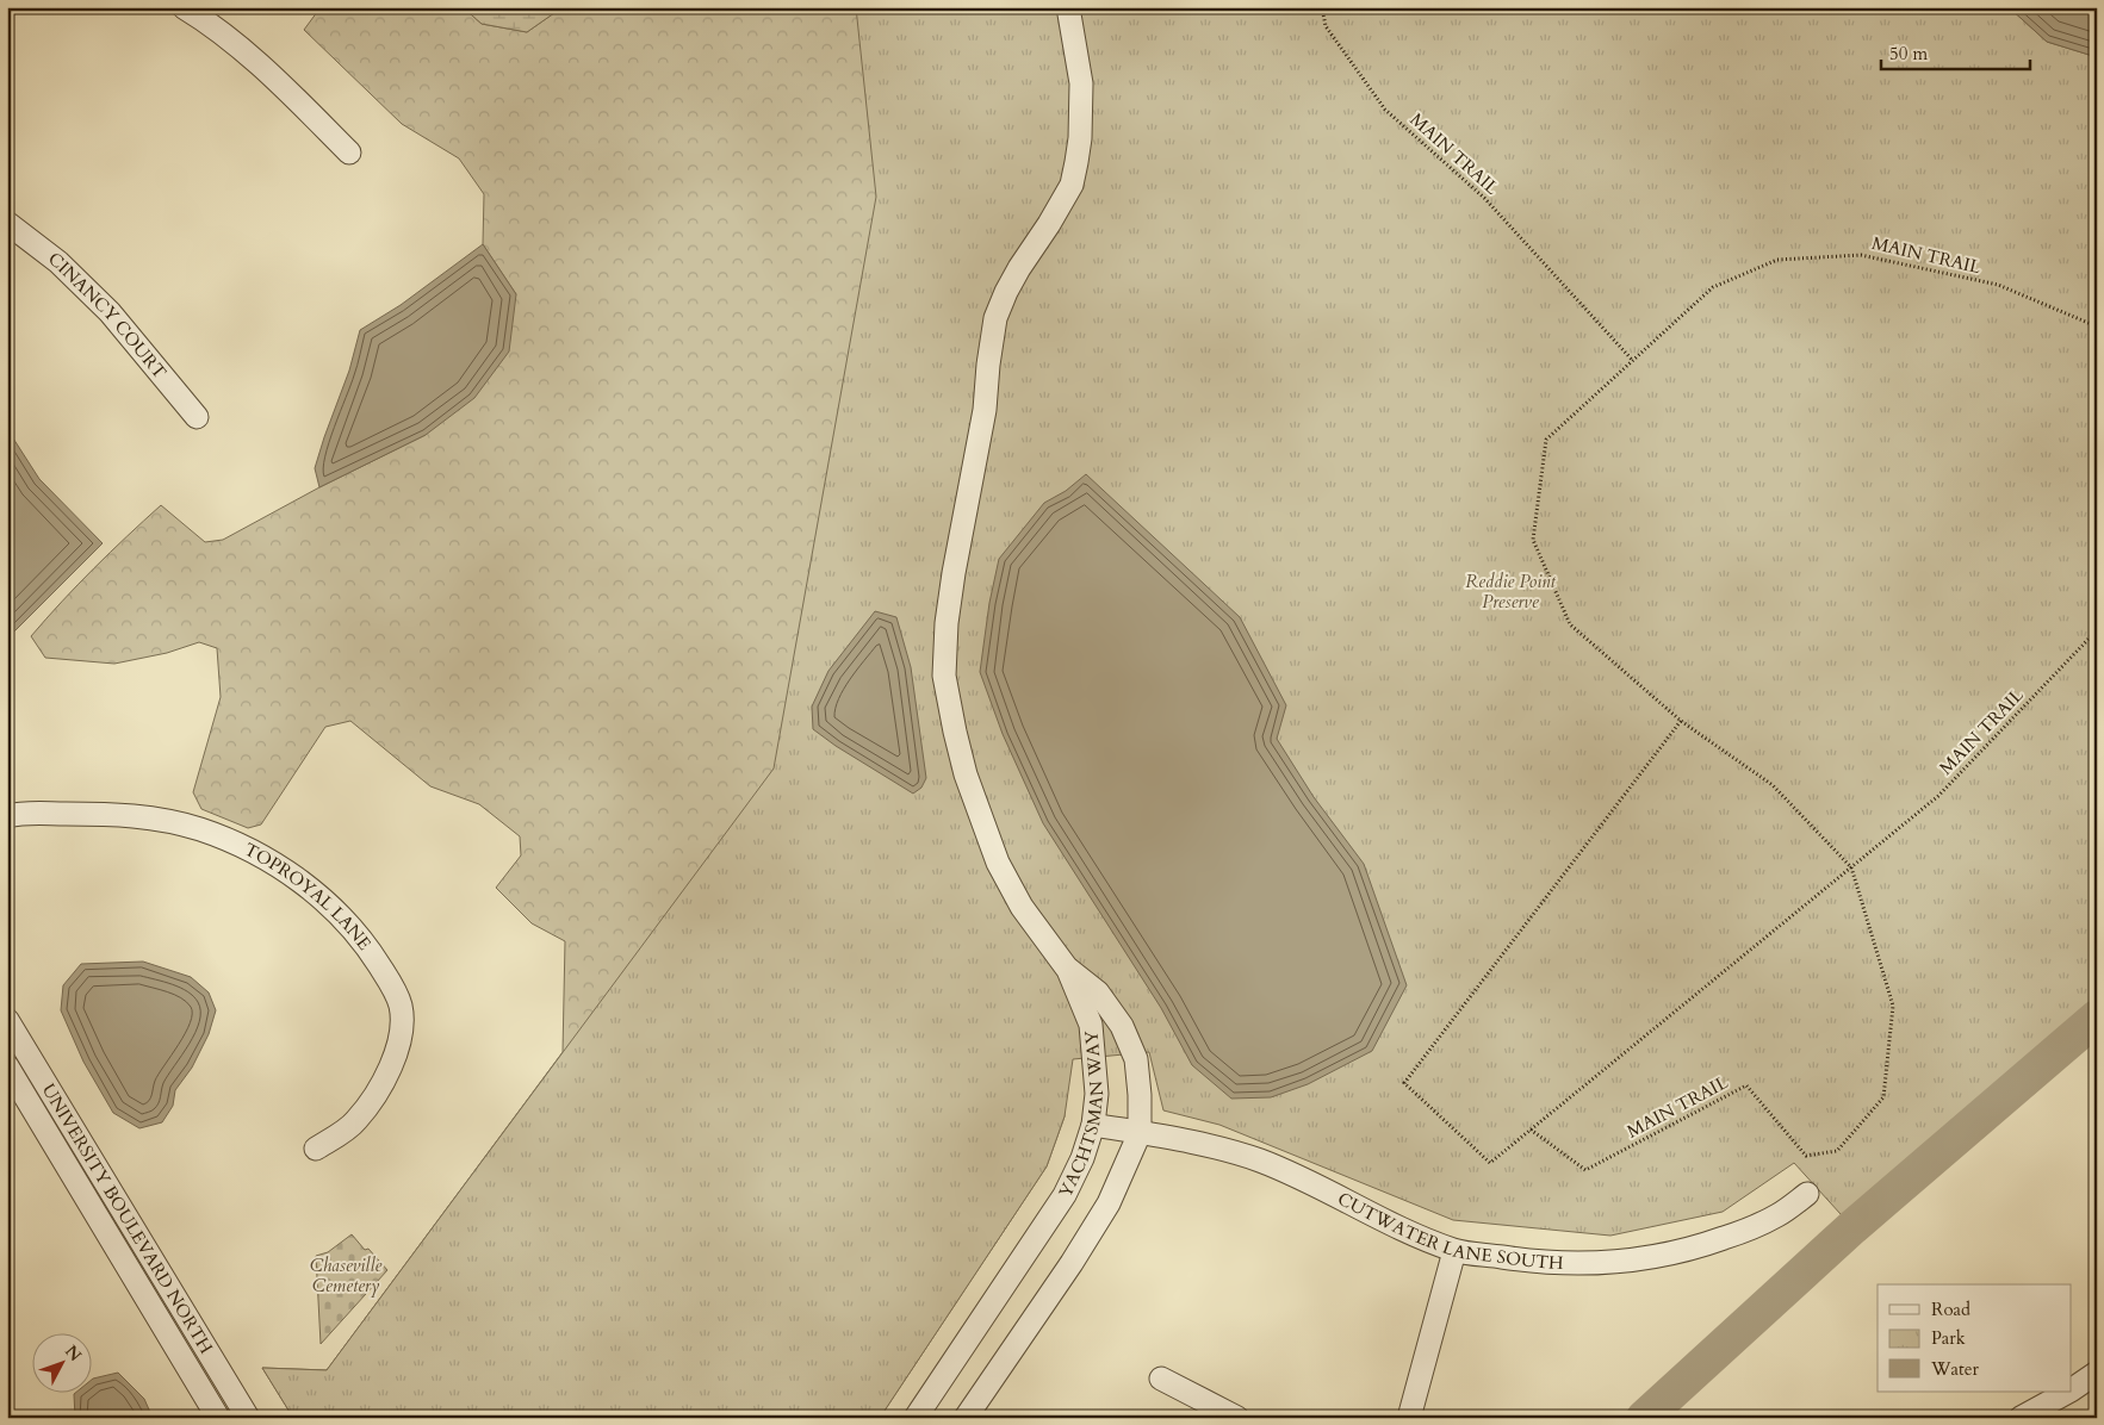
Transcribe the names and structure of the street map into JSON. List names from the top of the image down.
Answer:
{
  "streets": {
    "street": [
      "CINANCY COURT",
      "TOPROYAL LANE",
      "YACHTSMAN WAY",
      "UNIVERSITY BOULEVARD NORTH",
      "CUTWATER LANE SOUTH"
    ],
    "path": ["MAIN TRAIL"]
  },
  "crossings": [
    ["YACHTSMAN WAY", "CUTWATER LANE SOUTH"]
  ],
  "parks": ["Reddie Point Preserve", "Chaseville Cemetery"],
  "legend": ["Road", "Park", "Water"],
  "scale_bar": "50 m",
  "north": "top right"
}
